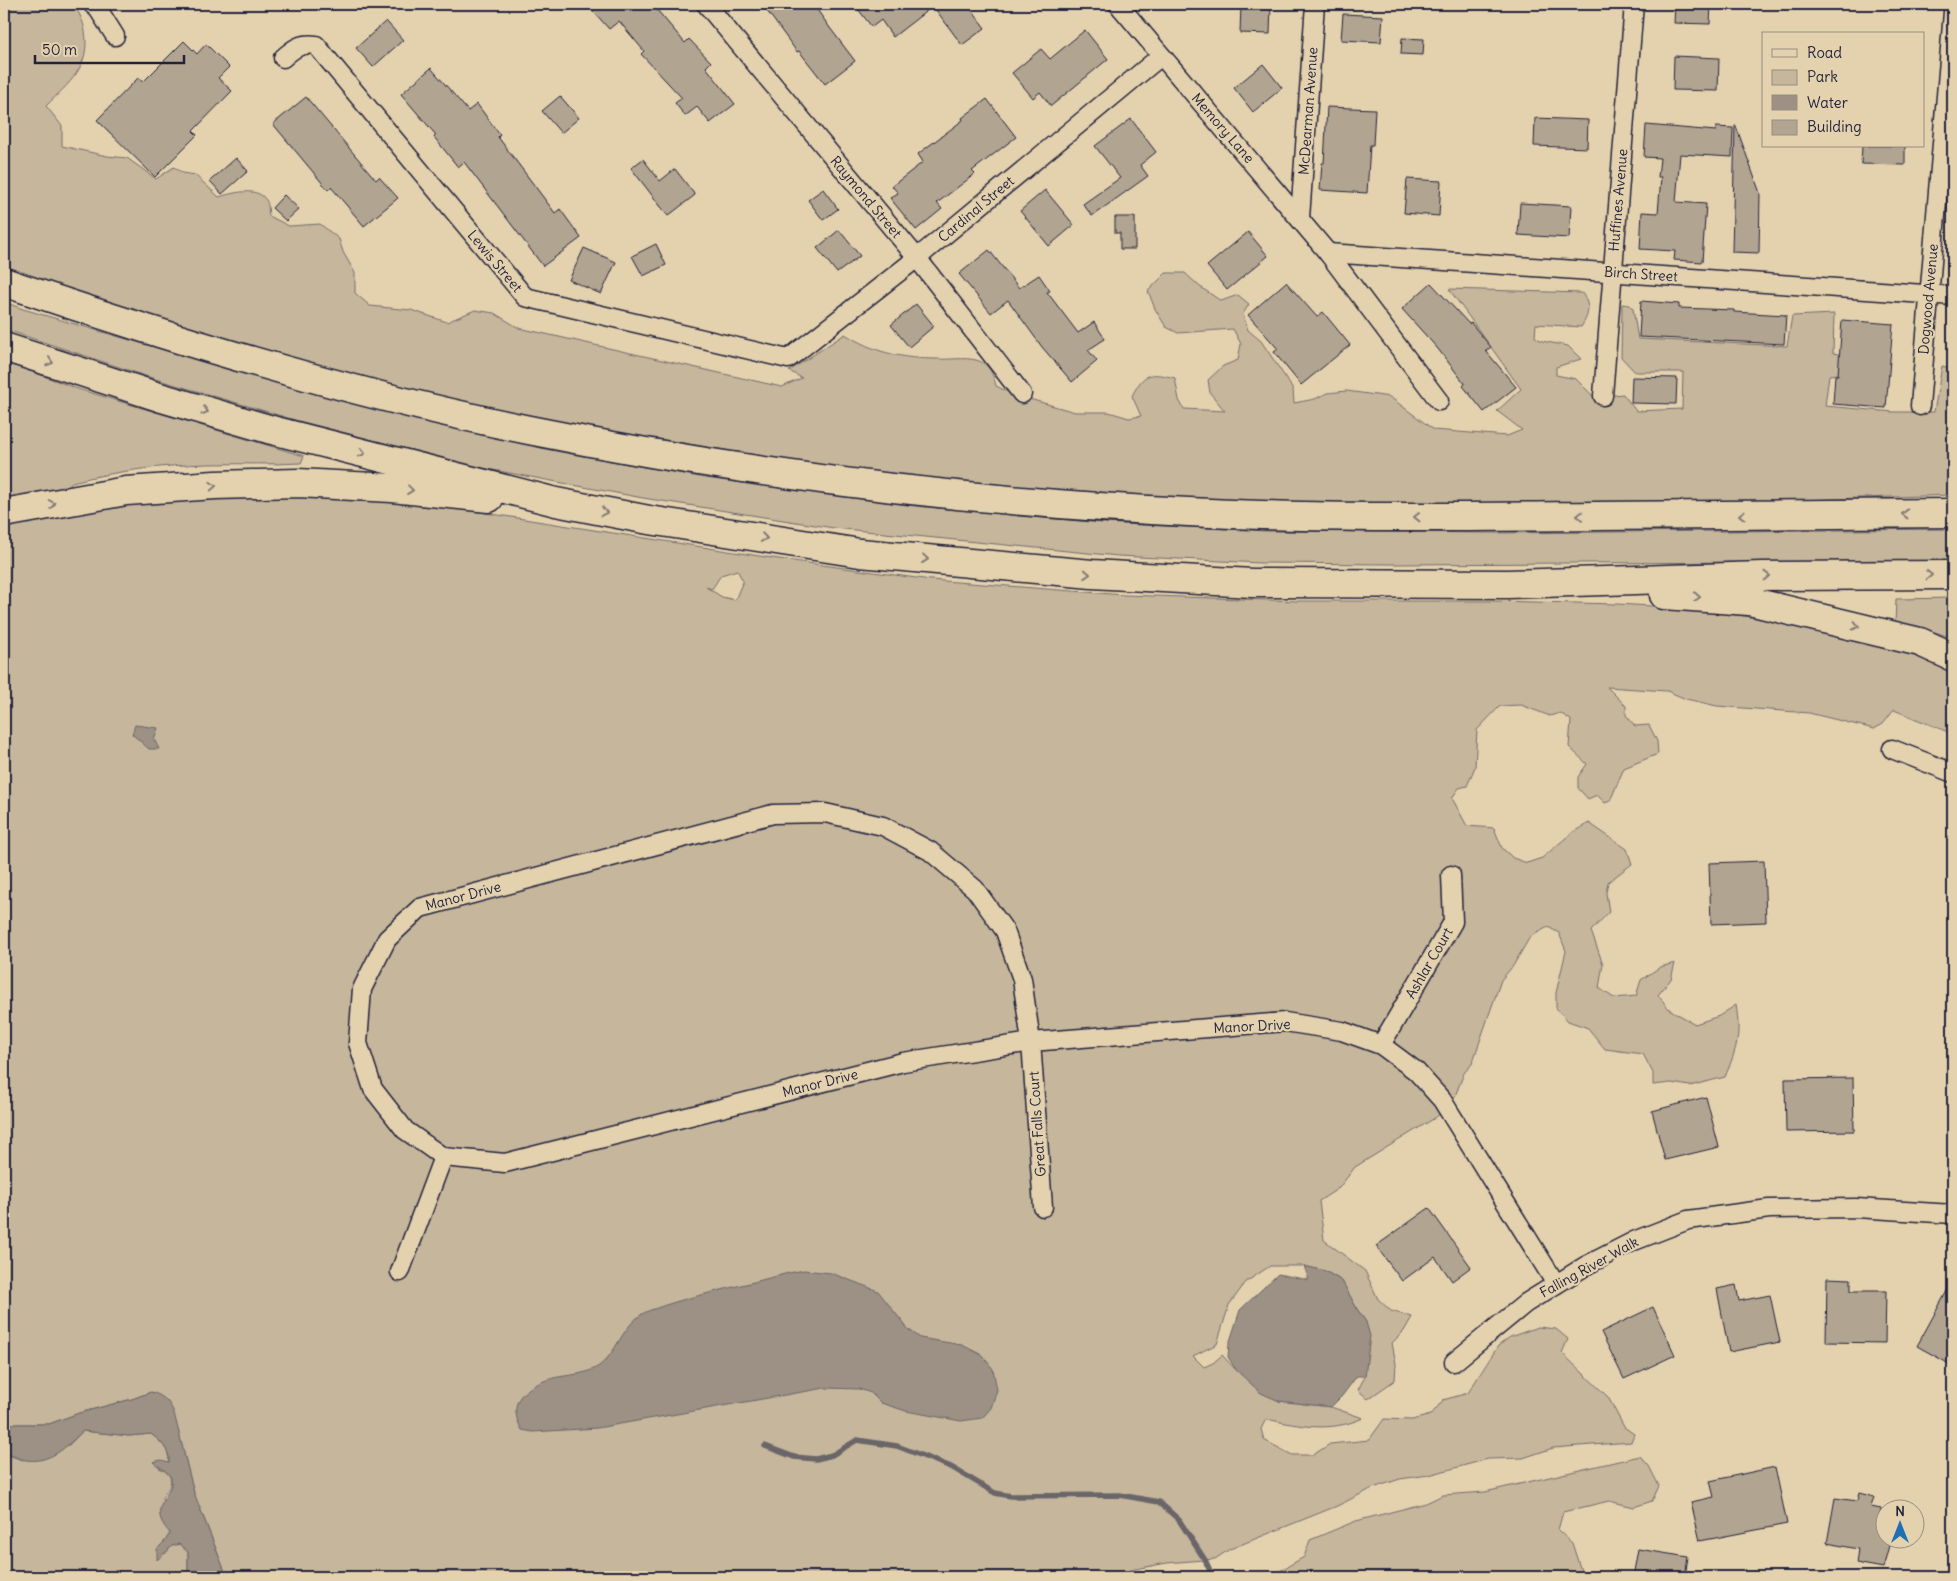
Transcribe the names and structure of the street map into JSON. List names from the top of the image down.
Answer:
{
  "streets": {
    "street": [
      "McDearman Avenue",
      "Memory Lane",
      "Raymond Street",
      "Huffines Avenue",
      "Cardinal Street",
      "Lewis Street",
      "Birch Street",
      "Dogwood Avenue",
      "Manor Drive",
      "Ashlar Court",
      "Great Falls Court",
      "Falling River Walk"
    ]
  },
  "crossings": [
    ["McDearman Avenue", "Memory Lane"],
    ["Memory Lane", "Cardinal Street"],
    ["Memory Lane", "Birch Street"],
    ["Raymond Street", "Cardinal Street"],
    ["Huffines Avenue", "Birch Street"],
    ["Cardinal Street", "Lewis Street"],
    ["Birch Street", "Dogwood Avenue"],
    ["Manor Drive", "Ashlar Court"],
    ["Manor Drive", "Great Falls Court"],
    ["Manor Drive", "Falling River Walk"]
  ],
  "legend": [
    "Road",
    "Park",
    "Water",
    "Building"
  ],
  "scale_bar": "50 m",
  "north": "top"
}
